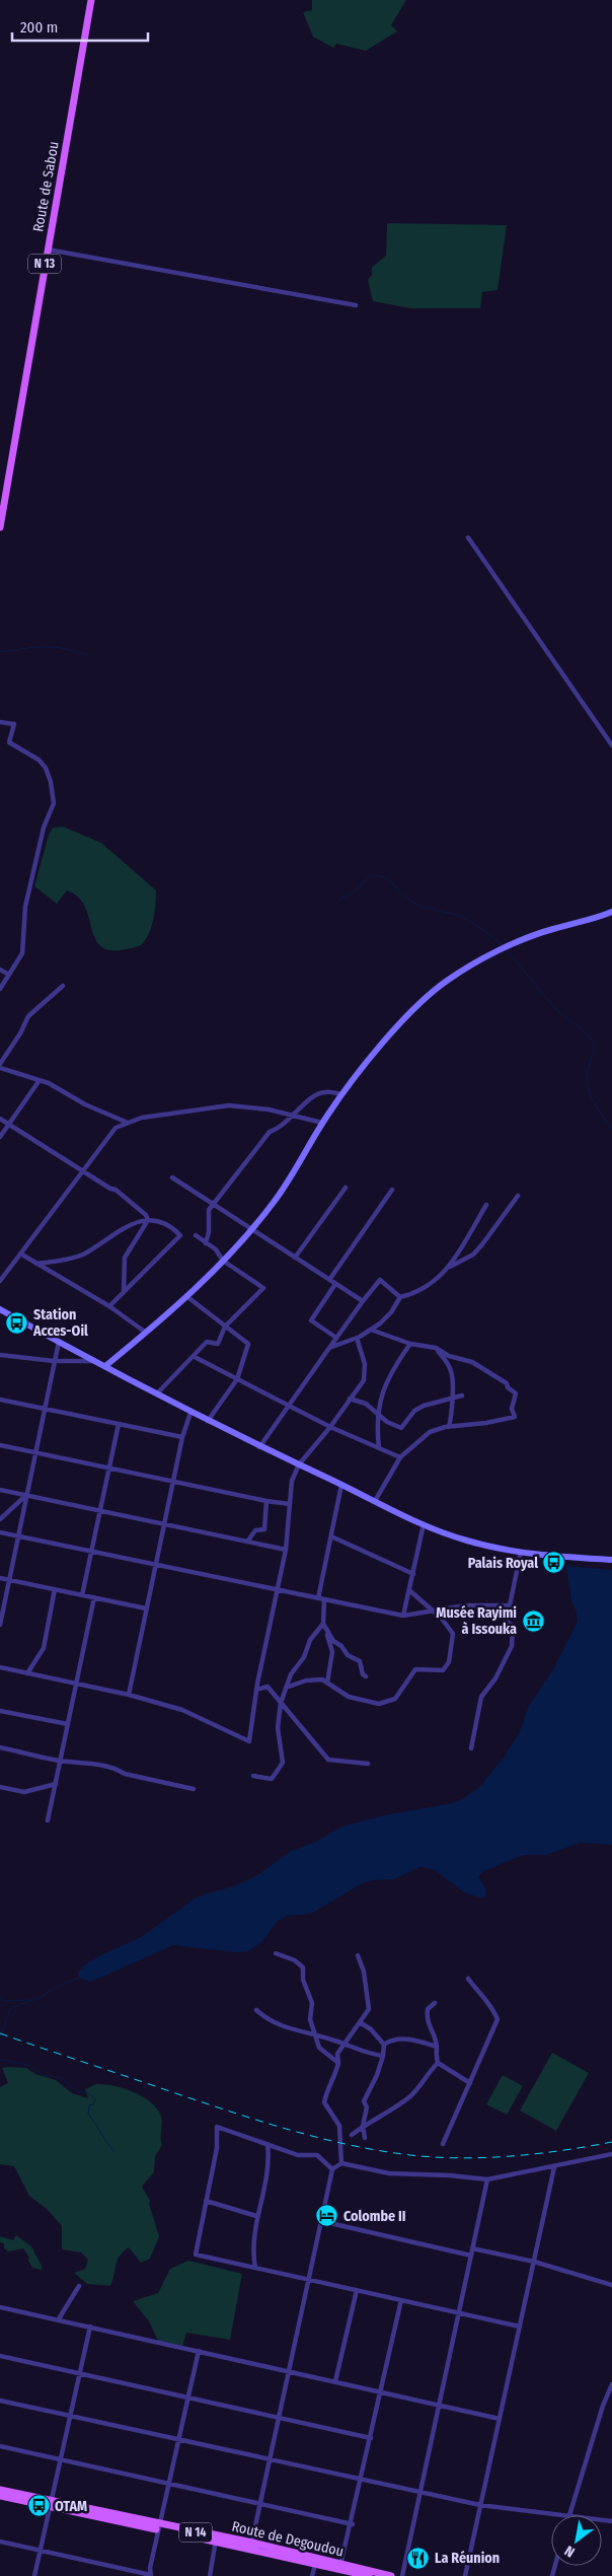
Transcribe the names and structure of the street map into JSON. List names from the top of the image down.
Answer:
{
  "streets": {
    "main road": [
      "Route de Sabou",
      "N 13",
      "N 14",
      "Route de Degoudou"
    ]
  },
  "places": {
    "bus stop": ["Station Acces-Oil", "Palais Royal", "OTAM"],
    "museum": ["Musée Rayimi à Issouka"],
    "hotel": ["Colombe II"],
    "restaurant": ["La Réunion"]
  },
  "scale_bar": "200 m",
  "north": "bottom left"
}
